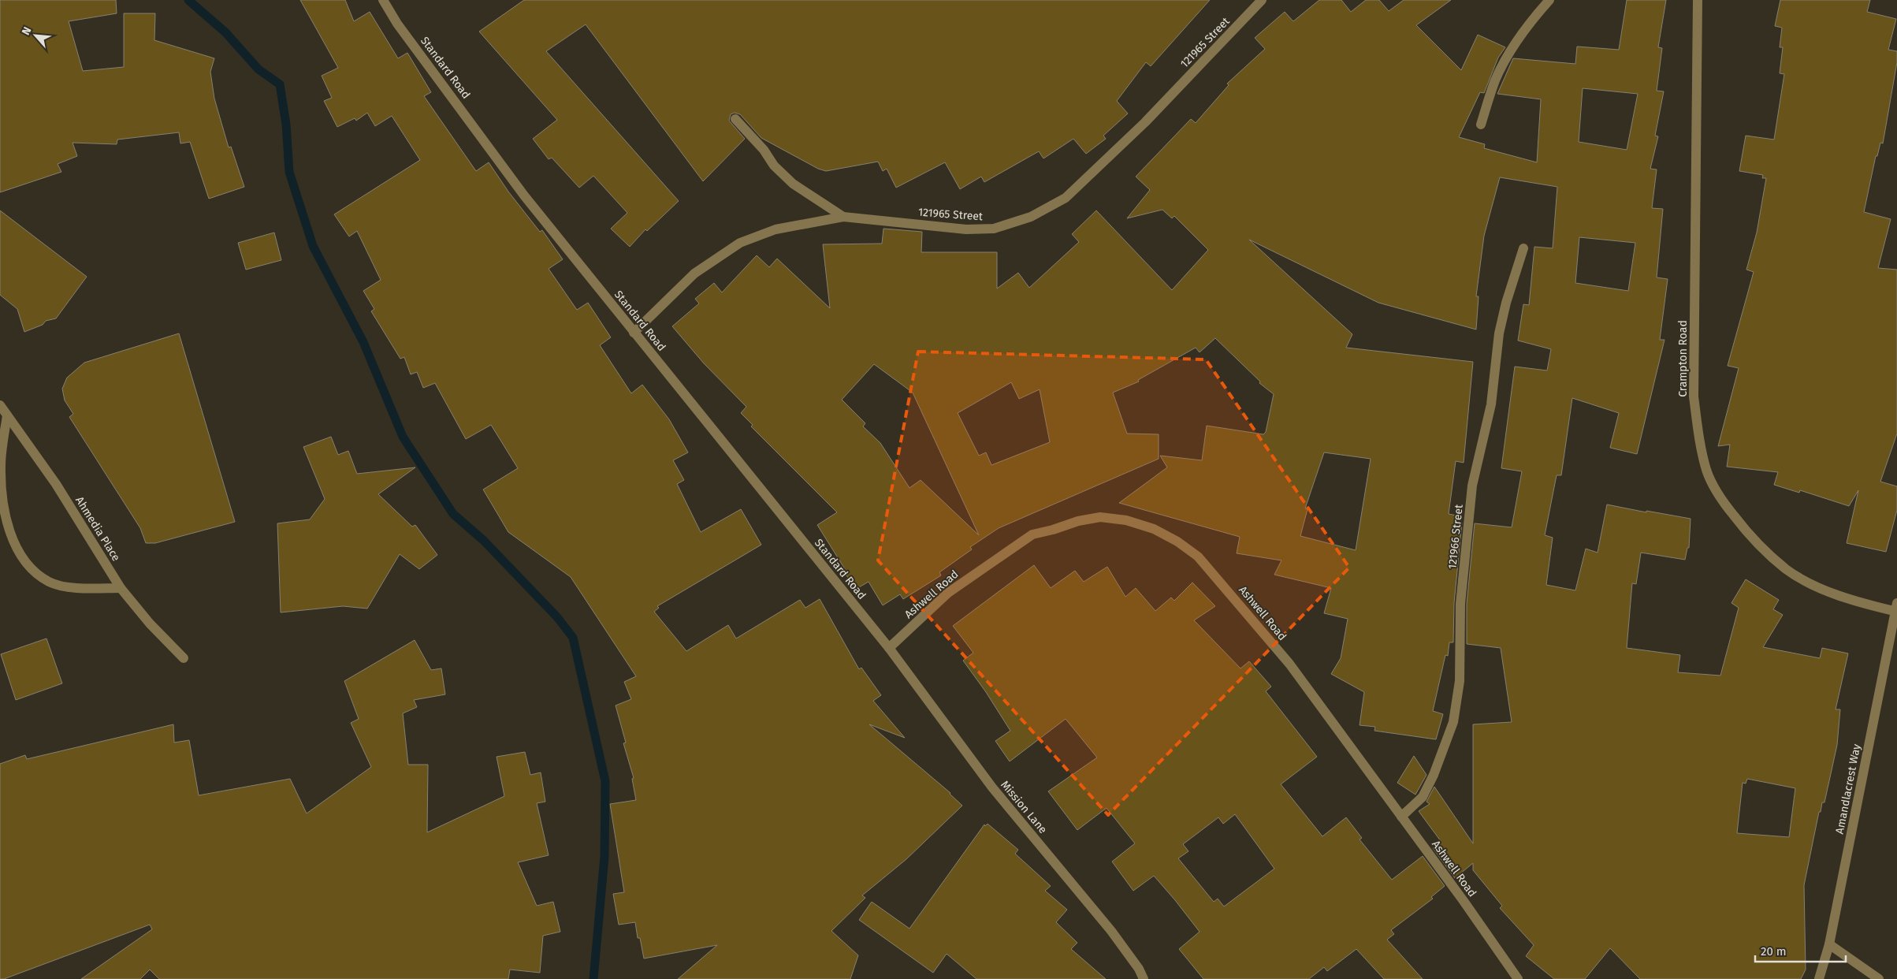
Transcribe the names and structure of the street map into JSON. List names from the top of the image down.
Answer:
{
  "streets": {
    "street": [
      "121965 Street",
      "Standard Road",
      "Crampton Road",
      "Ahmedia Place",
      "121966 Street",
      "Ashwell Road",
      "Amandlacrest Way",
      "Mission Lane"
    ]
  },
  "crossings": [
    ["121965 Street", "Standard Road"],
    ["Standard Road", "Ashwell Road"],
    ["Standard Road", "Mission Lane"],
    ["Crampton Road", "Amandlacrest Way"],
    ["121966 Street", "Ashwell Road"],
    ["Ashwell Road", "Mission Lane"]
  ],
  "scale_bar": "20 m",
  "north": "top left"
}
